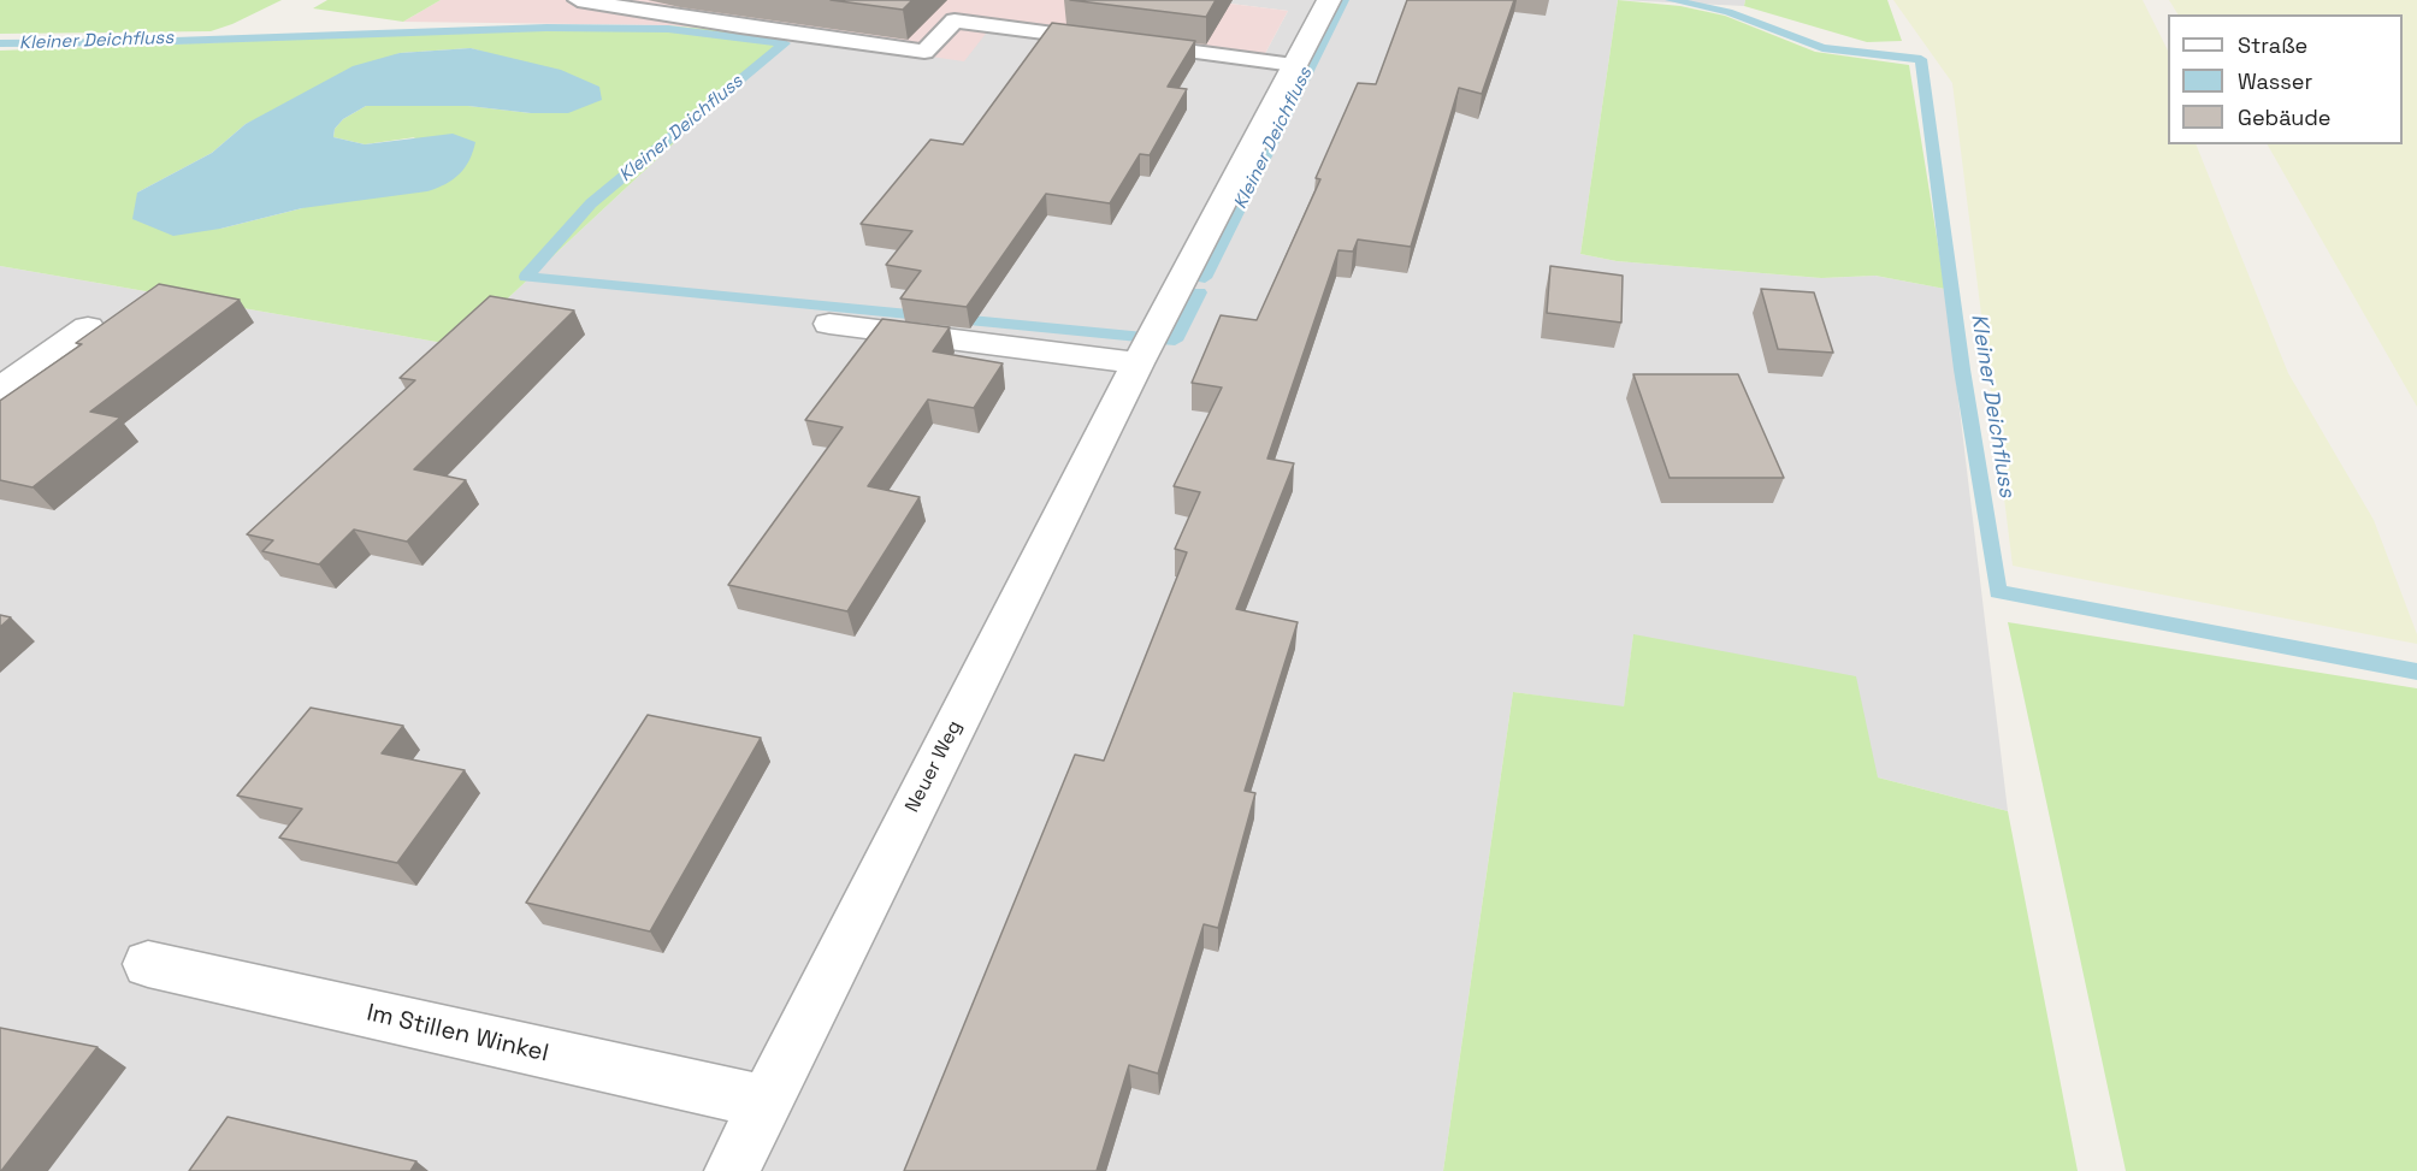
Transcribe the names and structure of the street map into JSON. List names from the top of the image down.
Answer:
{
  "streets": {
    "street": ["Neuer Weg", "Im Stillen Winkel"]
  },
  "crossings": [
    ["Neuer Weg", "Im Stillen Winkel"]
  ],
  "water": ["Kleiner Deichfluss"],
  "legend": ["Straße", "Wasser", "Gebäude"]
}
